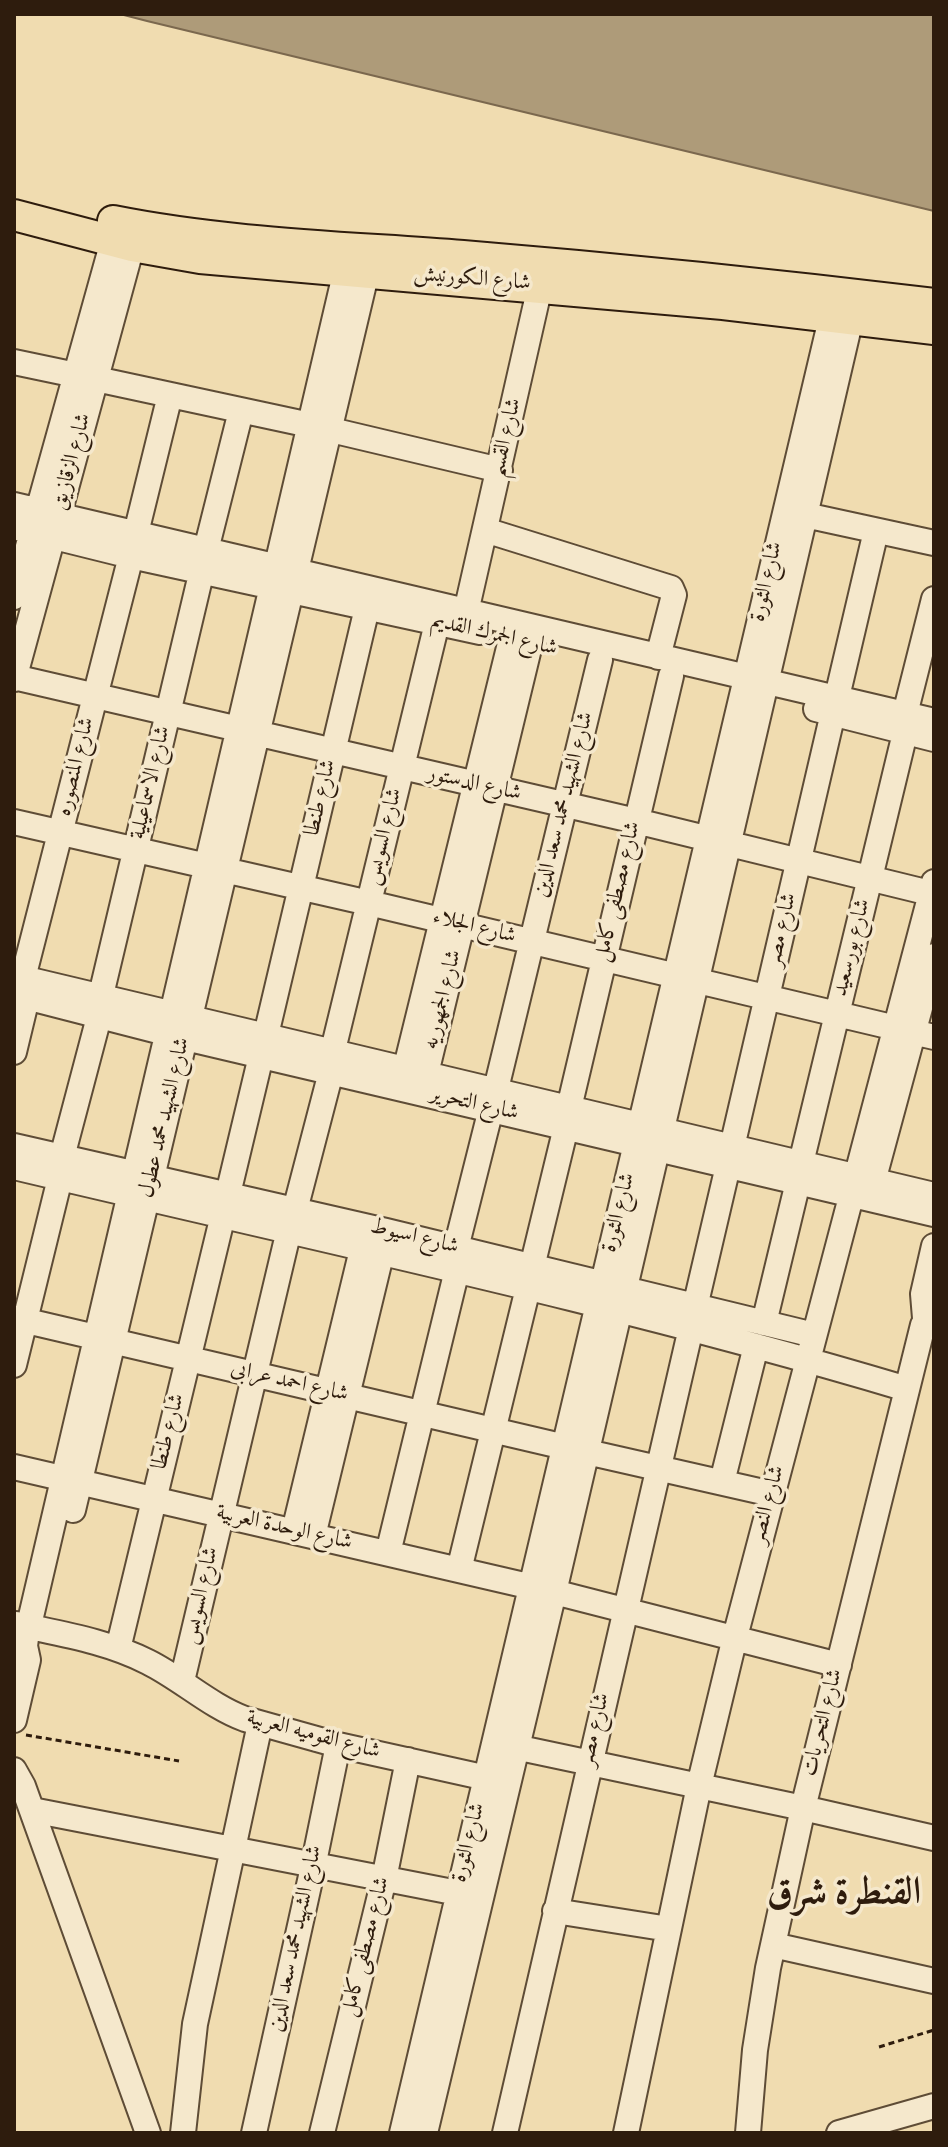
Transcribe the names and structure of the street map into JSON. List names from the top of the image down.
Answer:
{
  "streets": {
    "main road": ["شارع الكورنيش"],
    "street": [
      "شارع القسم",
      "شارع الزقازيق",
      "شارع الثورة",
      "شارع الجمرك القديم",
      "شارع المنصوره",
      "شارع الاسماعيلية",
      "شارع الدستور",
      "شارع طنطا",
      "شارع الشهيد محمد سعد الدين",
      "شارع السويس",
      "شارع مصطفى كامل",
      "شارع الجلاء",
      "شارع مصر",
      "شارع بورسعيد",
      "شارع الجمهوريه",
      "شارع التحرير",
      "شارع الشهيد محمد عطول",
      "شارع اسيوط",
      "شارع احمد عرابى",
      "شارع النصر",
      "شارع الوحدة العربية",
      "شارع التحريات",
      "شارع القوميه العربية"
    ]
  },
  "crossings": [
    ["شارع الكورنيش", "شارع القسم"],
    ["شارع الكورنيش", "شارع الزقازيق"],
    ["شارع الكورنيش", "شارع الثورة"],
    ["شارع الكورنيش", "شارع الشهيد محمد عطول"],
    ["شارع القسم", "شارع الجمرك القديم"],
    ["شارع القسم", "شارع مصطفى كامل"],
    ["شارع الزقازيق", "شارع الجمرك القديم"],
    ["شارع الزقازيق", "شارع الدستور"],
    ["شارع الثورة", "شارع الجمرك القديم"],
    ["شارع الثورة", "شارع الدستور"],
    ["شارع الثورة", "شارع الجلاء"],
    ["شارع الثورة", "شارع التحرير"],
    ["شارع الثورة", "شارع اسيوط"],
    ["شارع الثورة", "شارع احمد عرابى"],
    ["شارع الثورة", "شارع الوحدة العربية"],
    ["شارع الثورة", "شارع القوميه العربية"],
    ["شارع الجمرك القديم", "شارع المنصوره"],
    ["شارع الجمرك القديم", "شارع الاسماعيلية"],
    ["شارع الجمرك القديم", "شارع طنطا"],
    ["شارع الجمرك القديم", "شارع الشهيد محمد سعد الدين"],
    ["شارع الجمرك القديم", "شارع السويس"],
    ["شارع الجمرك القديم", "شارع مصطفى كامل"],
    ["شارع الجمرك القديم", "شارع مصر"],
    ["شارع الجمرك القديم", "شارع بورسعيد"],
    ["شارع الجمرك القديم", "شارع الجمهوريه"],
    ["شارع الجمرك القديم", "شارع الشهيد محمد عطول"],
    ["شارع المنصوره", "شارع الدستور"],
    ["شارع المنصوره", "شارع الجلاء"],
    ["شارع المنصوره", "شارع التحرير"],
    ["شارع الاسماعيلية", "شارع الدستور"],
    ["شارع الاسماعيلية", "شارع الجلاء"],
    ["شارع الاسماعيلية", "شارع التحرير"],
    ["شارع الاسماعيلية", "شارع اسيوط"],
    ["شارع الاسماعيلية", "شارع احمد عرابى"],
    ["شارع الدستور", "شارع طنطا"],
    ["شارع الدستور", "شارع الشهيد محمد سعد الدين"],
    ["شارع الدستور", "شارع السويس"],
    ["شارع الدستور", "شارع مصطفى كامل"],
    ["شارع الدستور", "شارع مصر"],
    ["شارع الدستور", "شارع بورسعيد"],
    ["شارع الدستور", "شارع الجمهوريه"],
    ["شارع الدستور", "شارع الشهيد محمد عطول"],
    ["شارع الدستور", "شارع النصر"],
    ["شارع طنطا", "شارع الجلاء"],
    ["شارع طنطا", "شارع التحرير"],
    ["شارع طنطا", "شارع اسيوط"],
    ["شارع طنطا", "شارع احمد عرابى"],
    ["شارع طنطا", "شارع الوحدة العربية"],
    ["شارع طنطا", "شارع القوميه العربية"],
    ["شارع الشهيد محمد سعد الدين", "شارع الجلاء"],
    ["شارع الشهيد محمد سعد الدين", "شارع التحرير"],
    ["شارع الشهيد محمد سعد الدين", "شارع اسيوط"],
    ["شارع الشهيد محمد سعد الدين", "شارع احمد عرابى"],
    ["شارع الشهيد محمد سعد الدين", "شارع الوحدة العربية"],
    ["شارع الشهيد محمد سعد الدين", "شارع القوميه العربية"],
    ["شارع السويس", "شارع الجلاء"],
    ["شارع السويس", "شارع التحرير"],
    ["شارع السويس", "شارع اسيوط"],
    ["شارع السويس", "شارع احمد عرابى"],
    ["شارع السويس", "شارع الوحدة العربية"],
    ["شارع السويس", "شارع القوميه العربية"],
    ["شارع مصطفى كامل", "شارع الجلاء"],
    ["شارع مصطفى كامل", "شارع التحرير"],
    ["شارع مصطفى كامل", "شارع اسيوط"],
    ["شارع مصطفى كامل", "شارع احمد عرابى"],
    ["شارع مصطفى كامل", "شارع الوحدة العربية"],
    ["شارع مصطفى كامل", "شارع القوميه العربية"],
    ["شارع الجلاء", "شارع مصر"],
    ["شارع الجلاء", "شارع بورسعيد"],
    ["شارع الجلاء", "شارع الجمهوريه"],
    ["شارع الجلاء", "شارع الشهيد محمد عطول"],
    ["شارع الجلاء", "شارع النصر"],
    ["شارع مصر", "شارع التحرير"],
    ["شارع مصر", "شارع اسيوط"],
    ["شارع مصر", "شارع احمد عرابى"],
    ["شارع مصر", "شارع الوحدة العربية"],
    ["شارع بورسعيد", "شارع التحرير"],
    ["شارع بورسعيد", "شارع اسيوط"],
    ["شارع بورسعيد", "شارع احمد عرابى"],
    ["شارع الجمهوريه", "شارع التحرير"],
    ["شارع التحرير", "شارع الشهيد محمد عطول"],
    ["شارع التحرير", "شارع النصر"],
    ["شارع الشهيد محمد عطول", "شارع اسيوط"],
    ["شارع الشهيد محمد عطول", "شارع احمد عرابى"],
    ["شارع الشهيد محمد عطول", "شارع الوحدة العربية"],
    ["شارع الشهيد محمد عطول", "شارع القوميه العربية"],
    ["شارع اسيوط", "شارع النصر"],
    ["شارع اسيوط", "شارع التحريات"],
    ["شارع احمد عرابى", "شارع النصر"],
    ["شارع النصر", "شارع الوحدة العربية"],
    ["شارع الوحدة العربية", "شارع التحريات"]
  ],
  "districts": ["القنطرة شرق"]
}
